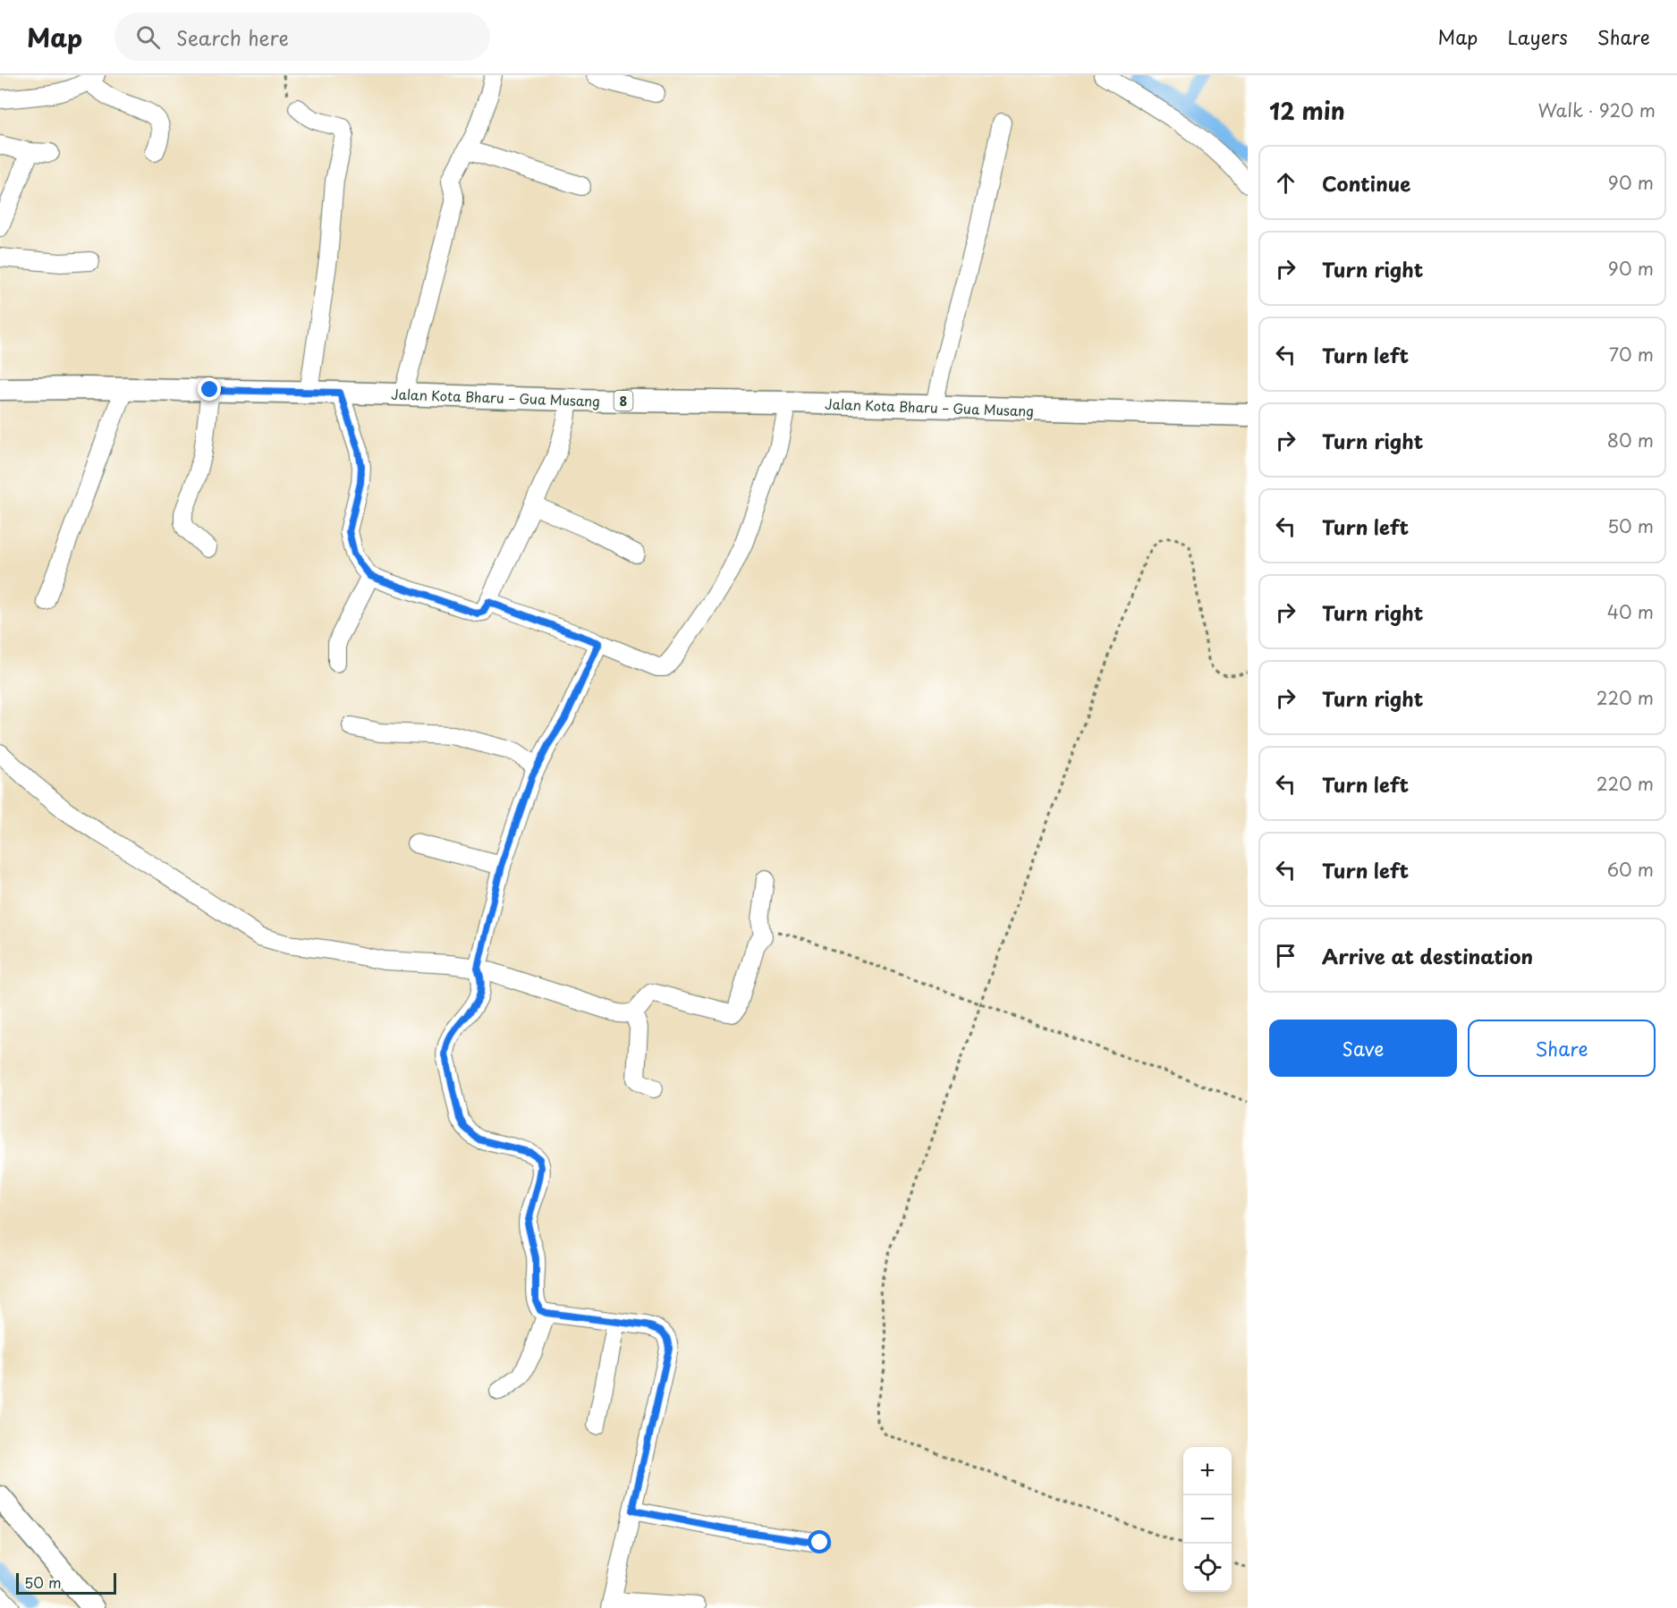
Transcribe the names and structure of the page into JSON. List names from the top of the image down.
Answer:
{
  "streets": {
    "main road": ["Jalan Kota Bharu – Gua Musang", "8"]
  },
  "scale_bar": "50 m",
  "page": {
    "header": "Map",
    "search": "Search here",
    "nav": ["Map", "Layers", "Share"],
    "heading": ["12 min", "Walk · 920 m"],
    "list": [
      ["Continue", "90 m"],
      ["Turn right", "90 m"],
      ["Turn left", "70 m"],
      ["Turn right", "80 m"],
      ["Turn left", "50 m"],
      ["Turn right", "40 m"],
      ["Turn right", "220 m"],
      ["Turn left", "220 m"],
      ["Turn left", "60 m"],
      "Arrive at destination"
    ],
    "buttons": ["Save", "Share"],
    "map_buttons": ["+", "−"],
    "scale": "50 m"
  }
}
